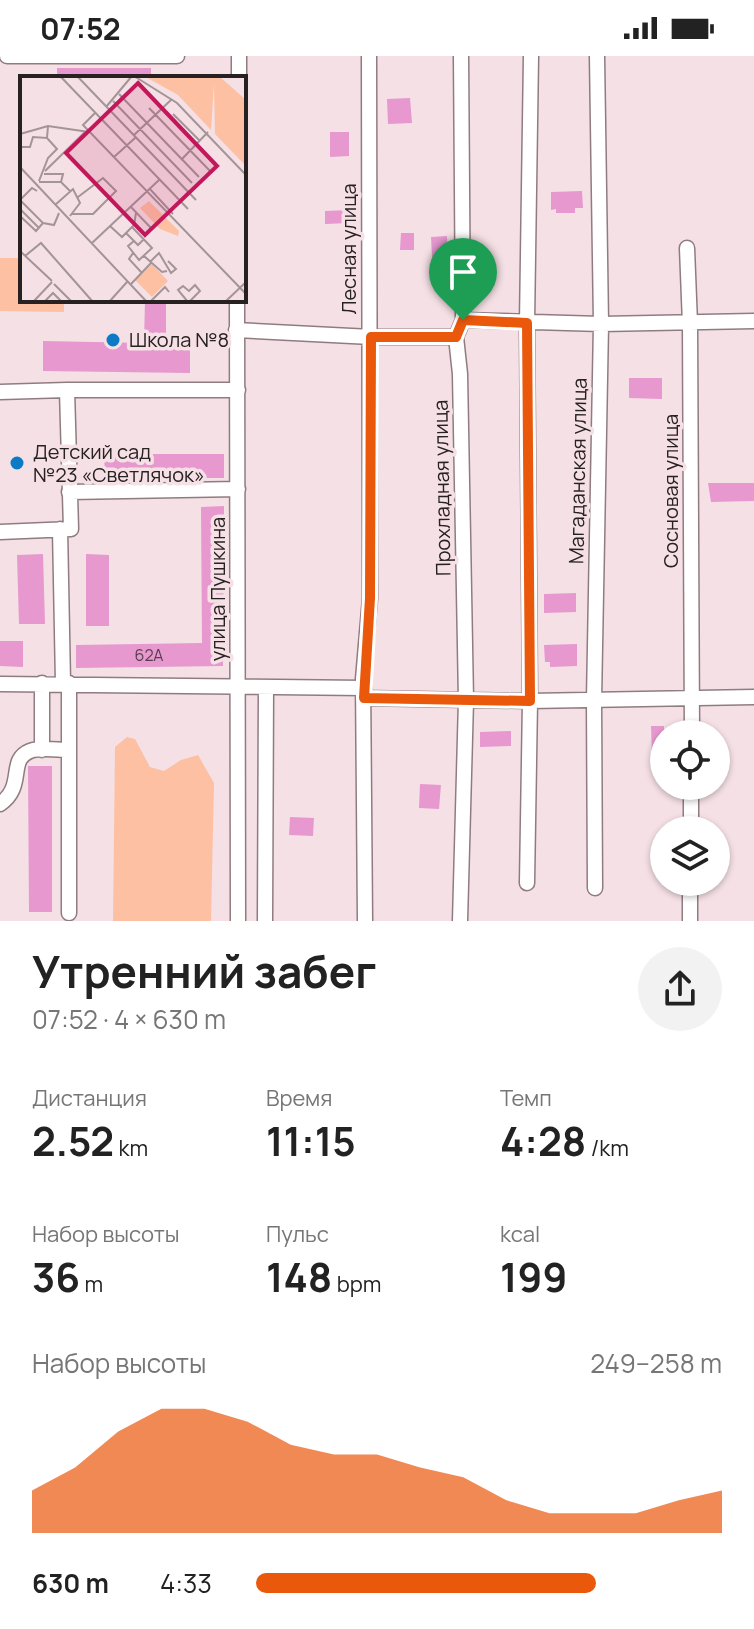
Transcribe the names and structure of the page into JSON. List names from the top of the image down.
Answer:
{
  "streets": {
    "street": [
      "Лесная улица",
      "Магаданская улица",
      "Прохладная улица",
      "Сосновая улица",
      "улица Пушкина"
    ]
  },
  "places": ["Школа №8", "Детский сад №23 «Светлячок»"],
  "house_numbers": ["62А"],
  "page": {
    "status": "07:52",
    "heading": ["Утренний забег", "07:52 · 4 × 630 m"],
    "stats": [
      ["Дистанция", "2.52 km"],
      ["Время", "11:15"],
      ["Темп", "4:28 /km"],
      ["Набор высоты", "36 m"],
      ["Пульс", "148 bpm"],
      ["kcal", "199"]
    ],
    "chart": ["Набор высоты", "249–258 m"],
    "list": [
      {
        "name": "630 m",
        "note": "4:33"
      }
    ]
  }
}
